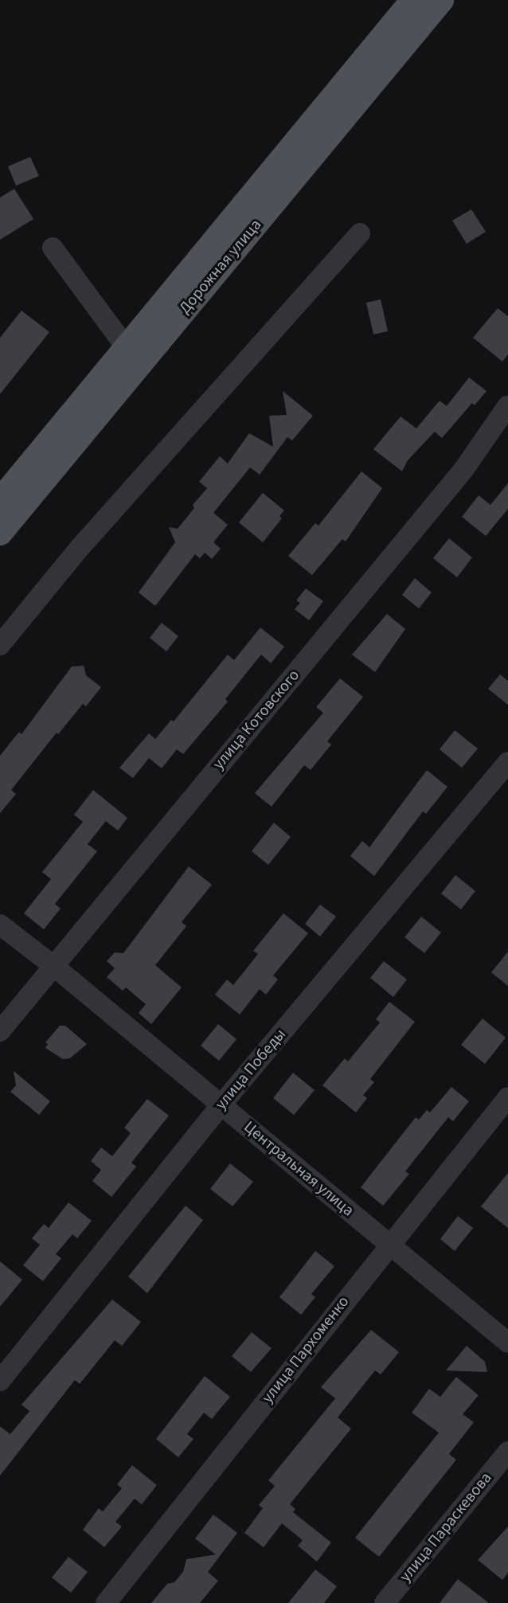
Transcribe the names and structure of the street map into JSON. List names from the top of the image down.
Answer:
{
  "streets": {
    "main road": ["Дорожная улица"],
    "street": [
      "улица Котовского",
      "улица Победы",
      "Центральная улица",
      "улица Пархоменко",
      "улица Параскевова"
    ]
  },
  "crossings": [
    ["улица Котовского", "Центральная улица"],
    ["улица Победы", "Центральная улица"],
    ["Центральная улица", "улица Пархоменко"]
  ]
}
